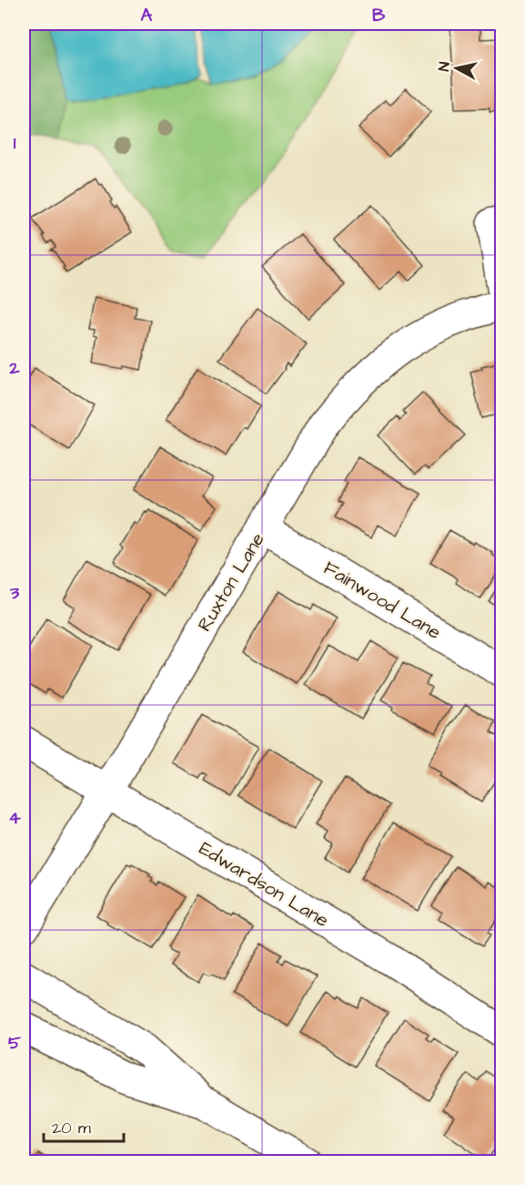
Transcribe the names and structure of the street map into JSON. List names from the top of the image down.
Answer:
{
  "streets": {
    "street": ["Ruxton Lane", "Fainwood Lane", "Edwardson Lane"]
  },
  "crossings": [
    ["Ruxton Lane", "Fainwood Lane"],
    ["Ruxton Lane", "Edwardson Lane"]
  ],
  "scale_bar": "20 m",
  "north": "left",
  "grid": {
    "columns": ["A", "B"],
    "rows": [
      "1",
      "2",
      "3",
      "4",
      "5"
    ]
  }
}
